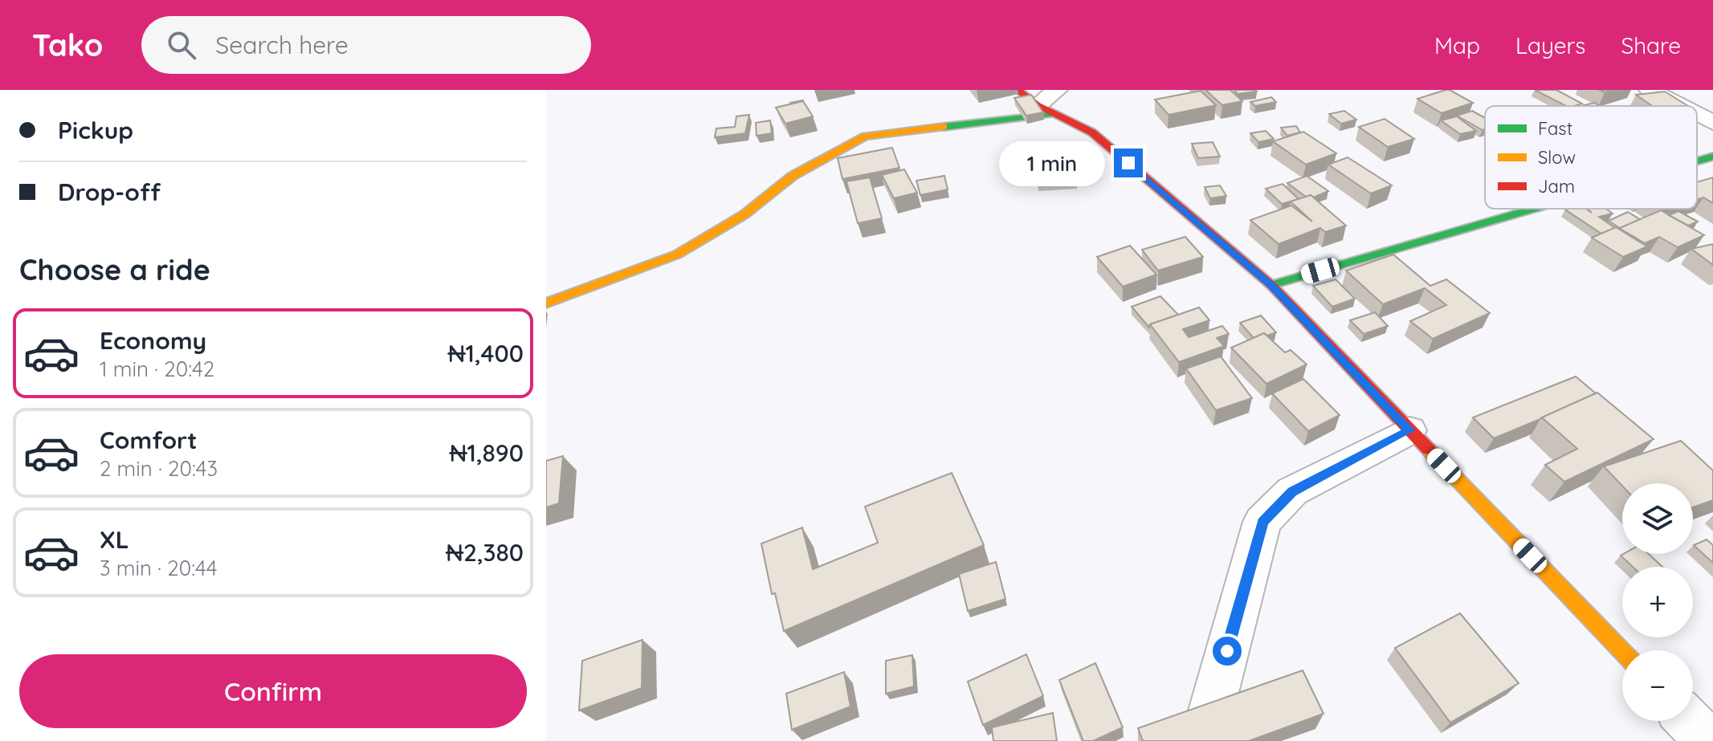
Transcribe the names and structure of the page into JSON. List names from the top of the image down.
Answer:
{
  "legend": ["Fast", "Slow", "Jam"],
  "page": {
    "header": "Tako",
    "search": "Search here",
    "nav": ["Map", "Layers", "Share"],
    "banner": ["Pickup", "Drop-off"],
    "bubble": "1 min",
    "heading": "Choose a ride",
    "list": [
      {
        "name": "Economy",
        "note": "1 min · 20:42",
        "value": "₦1,400"
      },
      {
        "name": "Comfort",
        "note": "2 min · 20:43",
        "value": "₦1,890"
      },
      {
        "name": "XL",
        "note": "3 min · 20:44",
        "value": "₦2,380"
      }
    ],
    "map_buttons": ["+", "−"],
    "buttons": "Confirm"
  }
}
